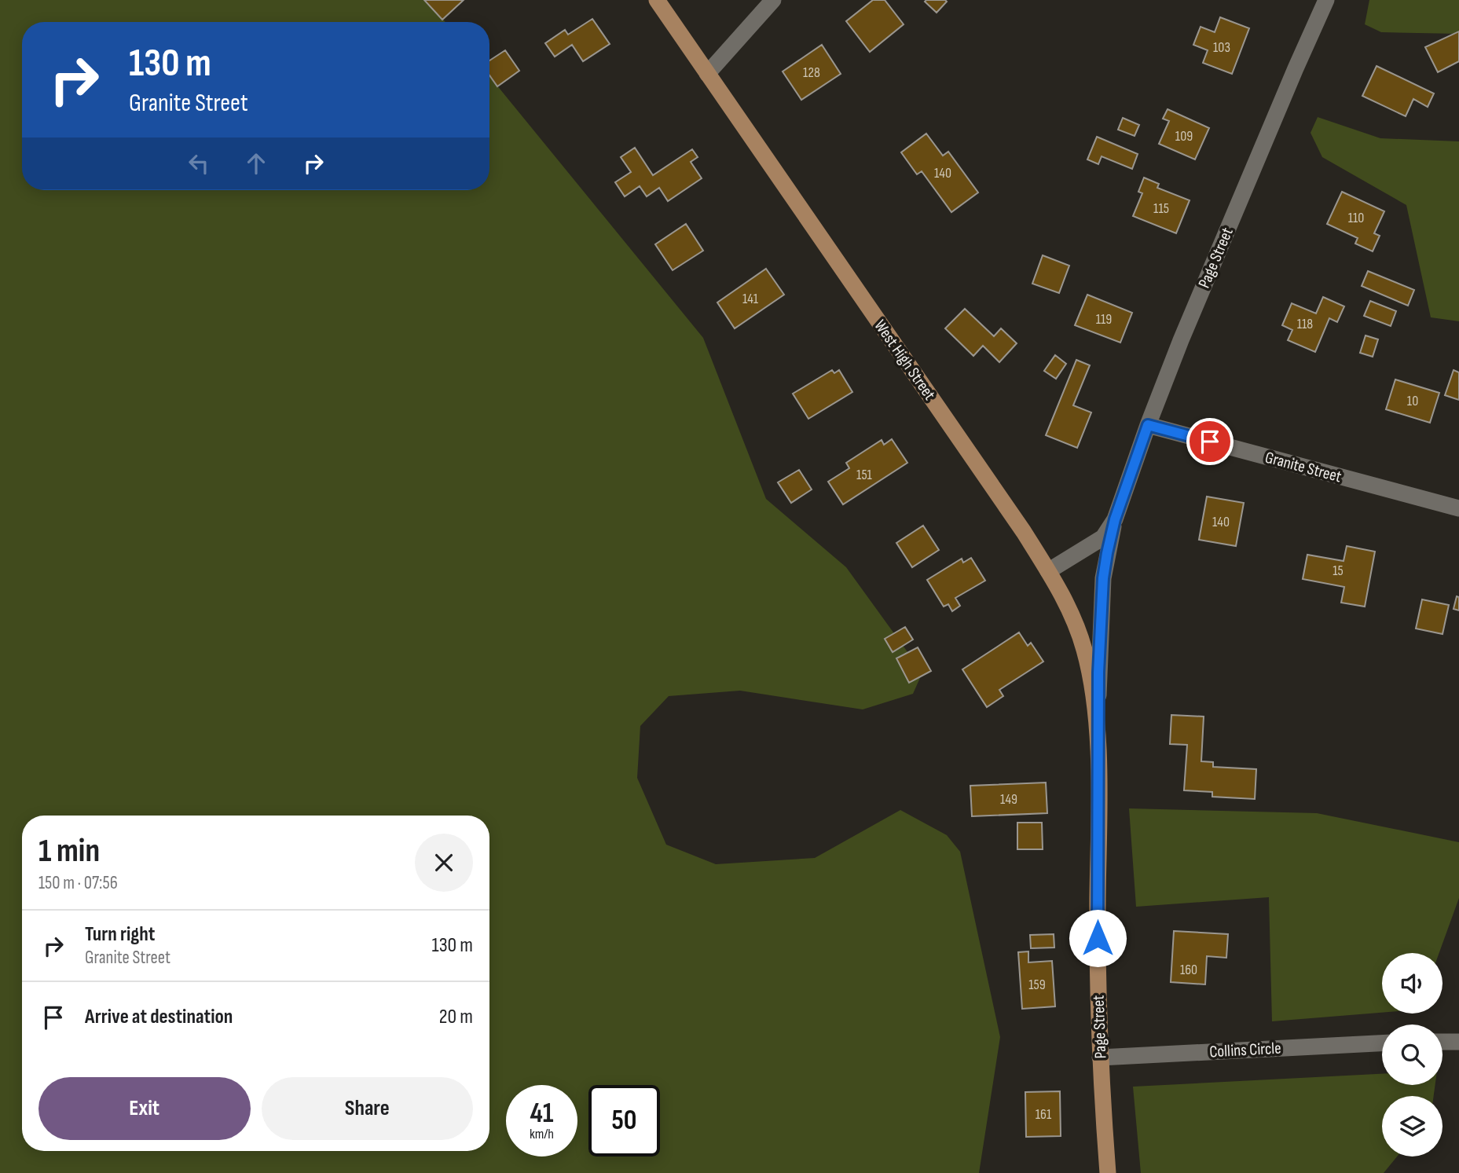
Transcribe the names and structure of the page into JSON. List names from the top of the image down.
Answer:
{
  "streets": {
    "main road": ["Page Street", "West High Street"],
    "street": ["Granite Street", "Collins Circle"]
  },
  "crossings": [
    ["Page Street", "West High Street"],
    ["Page Street", "Granite Street"],
    ["Page Street", "Collins Circle"]
  ],
  "house_numbers": [
    "103",
    "128",
    "109",
    "140",
    "115",
    "110",
    "141",
    "119",
    "118",
    "10",
    "151",
    "140",
    "15",
    "149",
    "160",
    "159",
    "161"
  ],
  "page": {
    "turn": ["130 m", "Granite Street"],
    "heading": ["1 min", "150 m · 07:56"],
    "list": [
      {
        "name": "Turn right",
        "note": "Granite Street",
        "value": "130 m"
      },
      {
        "name": "Arrive at destination",
        "value": "20 m"
      }
    ],
    "buttons": ["Exit", "Share"],
    "speed": "41 km/h",
    "limit": "50"
  }
}
